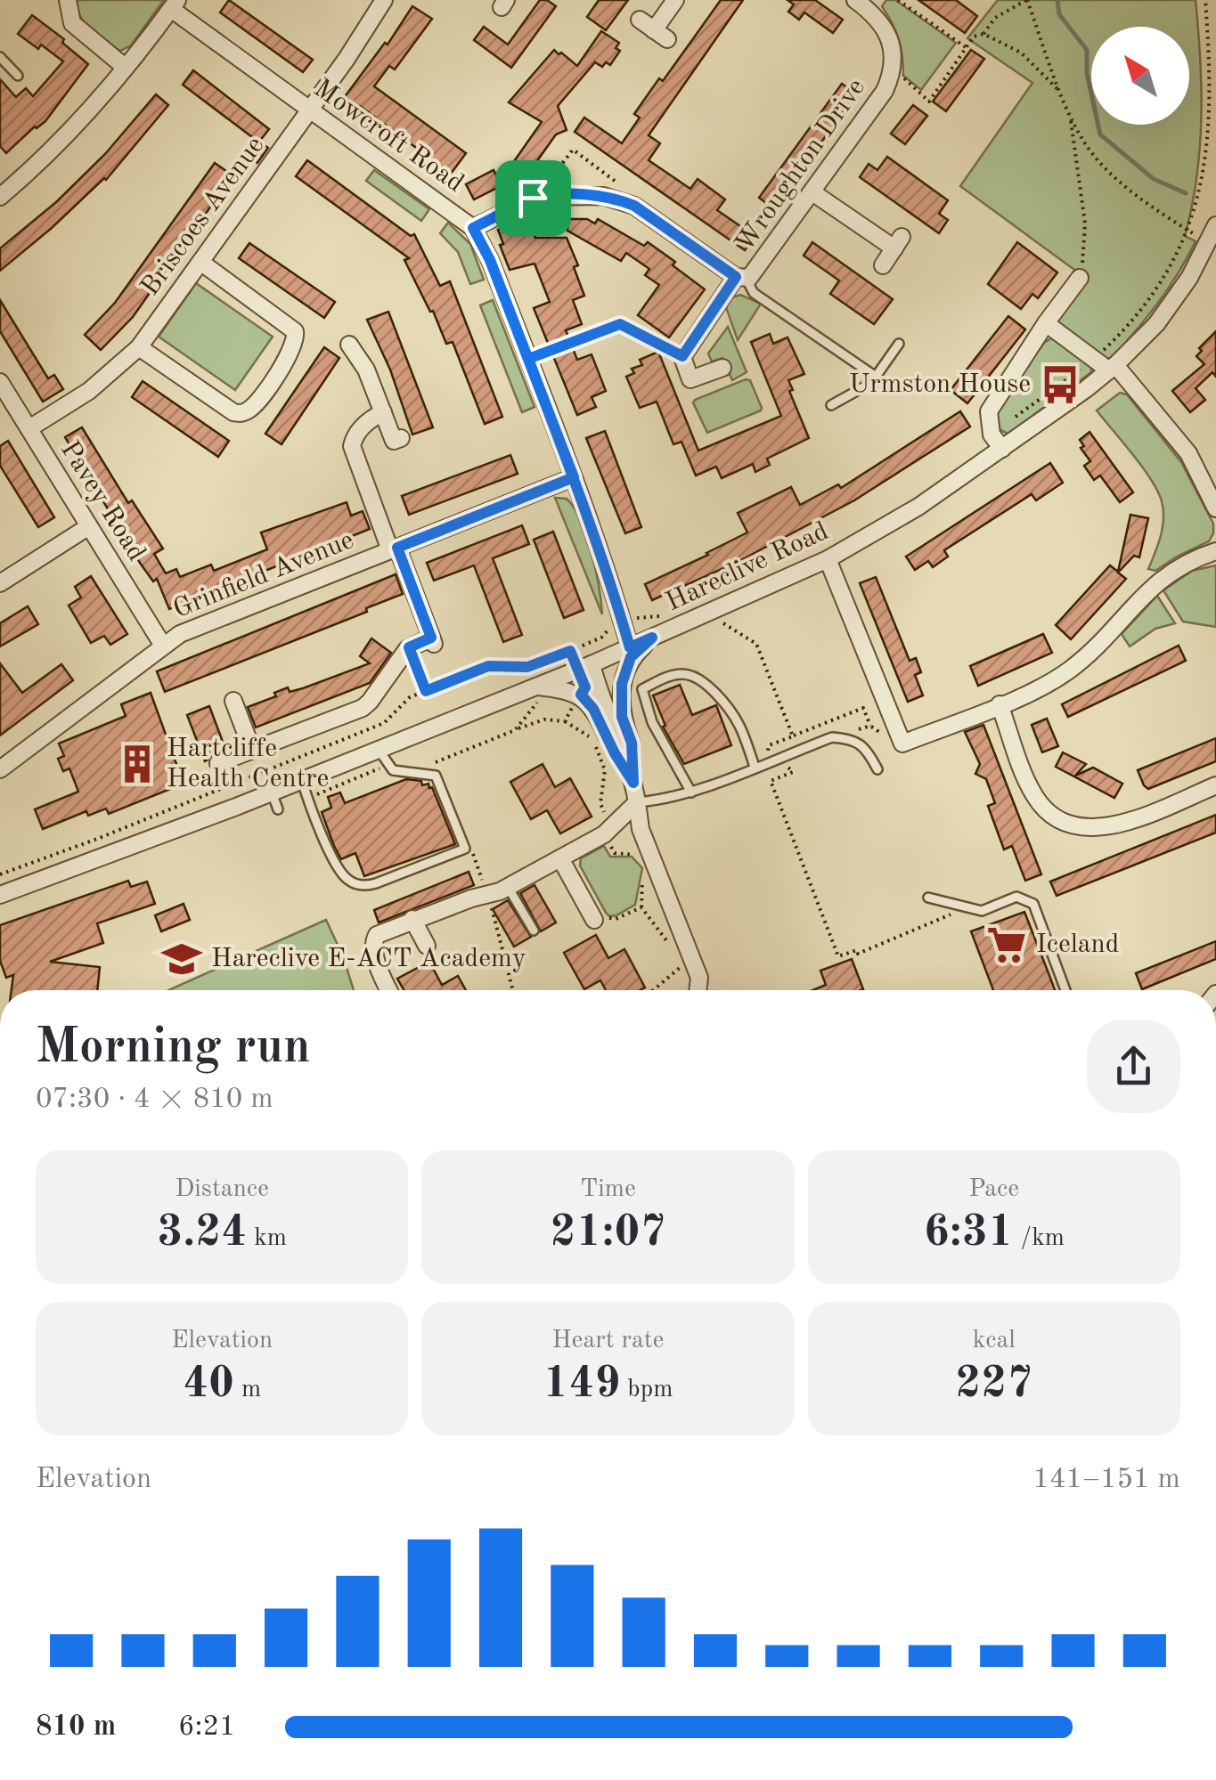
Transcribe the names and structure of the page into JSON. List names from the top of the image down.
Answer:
{
  "streets": {
    "street": [
      "Mowcroft Road",
      "Wroughton Drive",
      "Briscoes Avenue",
      "Pavey Road",
      "Hareclive Road",
      "Grinfield Avenue"
    ]
  },
  "crossings": [
    ["Mowcroft Road", "Wroughton Drive"],
    ["Mowcroft Road", "Briscoes Avenue"],
    ["Mowcroft Road", "Hareclive Road"],
    ["Mowcroft Road", "Grinfield Avenue"],
    ["Briscoes Avenue", "Pavey Road"],
    ["Pavey Road", "Grinfield Avenue"]
  ],
  "places": {
    "bus stop": ["Urmston House"],
    "building": ["Hartcliffe Health Centre"],
    "supermarket": ["Iceland"],
    "school or university": ["Hareclive E-ACT Academy"]
  },
  "north": "top left",
  "page": {
    "heading": ["Morning run", "07:30 · 4 × 810 m"],
    "stats": [
      ["Distance", "3.24 km"],
      ["Time", "21:07"],
      ["Pace", "6:31 /km"],
      ["Elevation", "40 m"],
      ["Heart rate", "149 bpm"],
      ["kcal", "227"]
    ],
    "chart": ["Elevation", "141–151 m"],
    "list": [
      {
        "name": "810 m",
        "note": "6:21"
      }
    ]
  }
}
